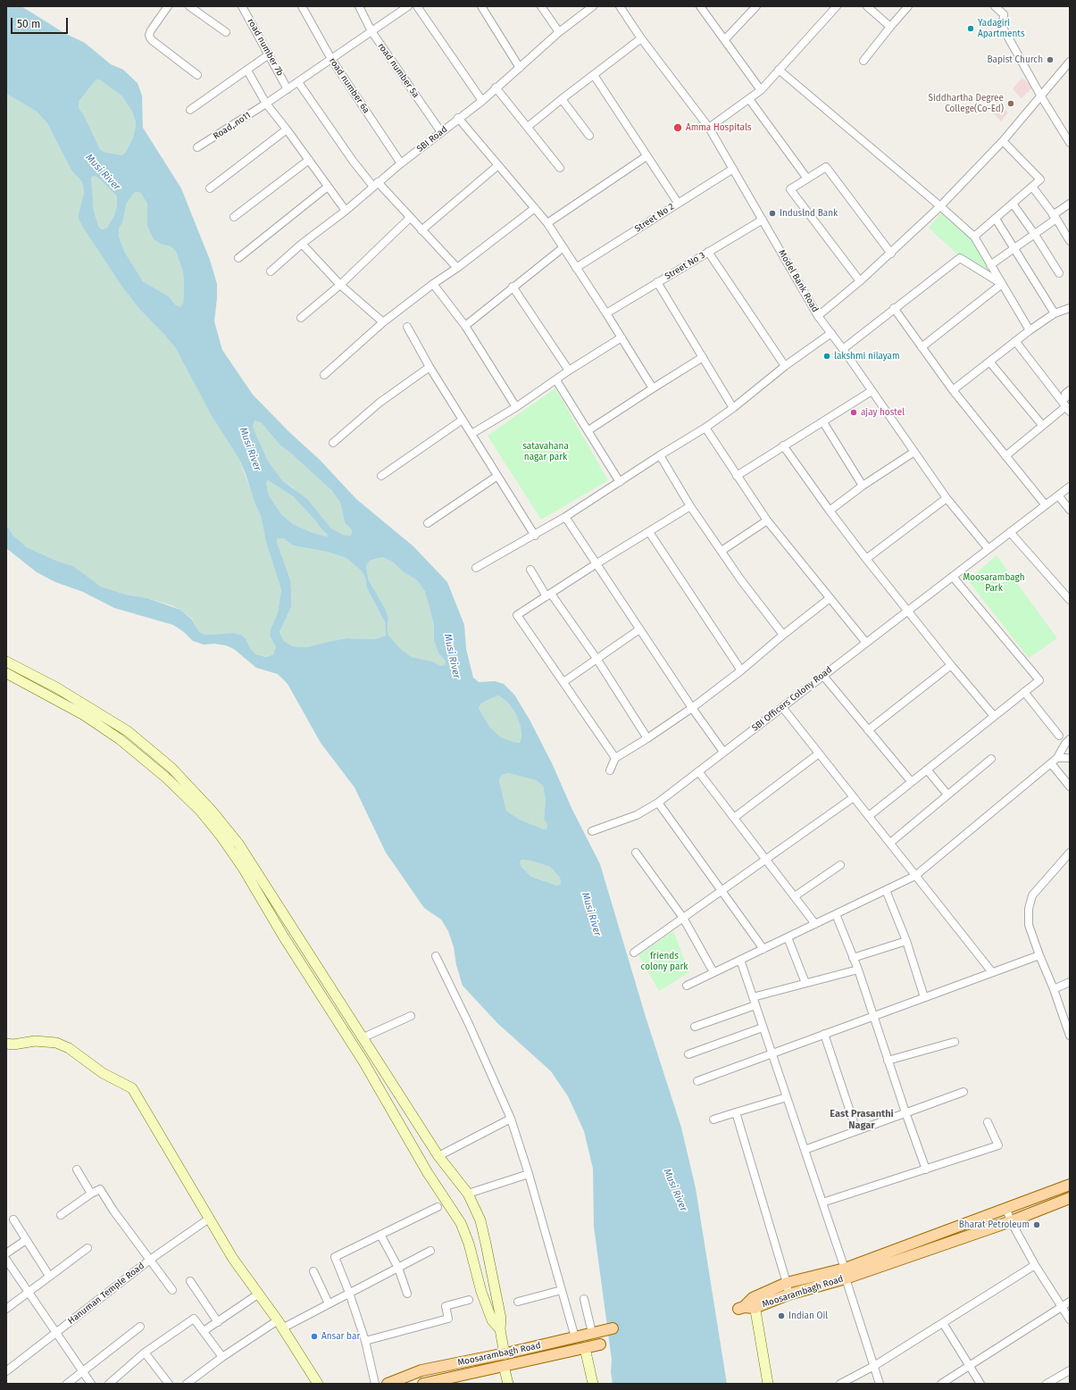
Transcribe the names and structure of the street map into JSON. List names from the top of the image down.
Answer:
{
  "streets": {
    "main road": ["Moosarambagh Road"],
    "street": [
      "road number 7b",
      "road number 5a",
      "road number 6a",
      "Road,.no11",
      "SBI Road",
      "Street No 2",
      "Street No 3",
      "Model Bank Road",
      "SBI Officers Colony Road",
      "Hanuman Temple Road"
    ]
  },
  "crossings": [
    ["road number 7b", "Road,.no11"],
    ["road number 5a", "Road,.no11"],
    ["road number 5a", "SBI Road"],
    ["road number 6a", "Road,.no11"],
    ["road number 6a", "SBI Road"],
    ["Street No 2", "Model Bank Road"],
    ["Street No 3", "Model Bank Road"],
    ["Model Bank Road", "SBI Officers Colony Road"]
  ],
  "districts": ["East Prasanthi Nagar"],
  "water": ["Musi River"],
  "parks": ["satavahana nagar park", "Moosarambagh Park", "friends colony park"],
  "places": [
    "Yadagiri Apartments",
    "Bapist Church",
    "Siddhartha Degree College(Co-Ed)",
    "Amma Hospitals",
    "Induslnd Bank",
    "lakshmi nilayam",
    "ajay hostel",
    "Bharat Petroleum",
    "Indian Oil",
    "Ansar bar"
  ],
  "scale_bar": "50 m"
}
